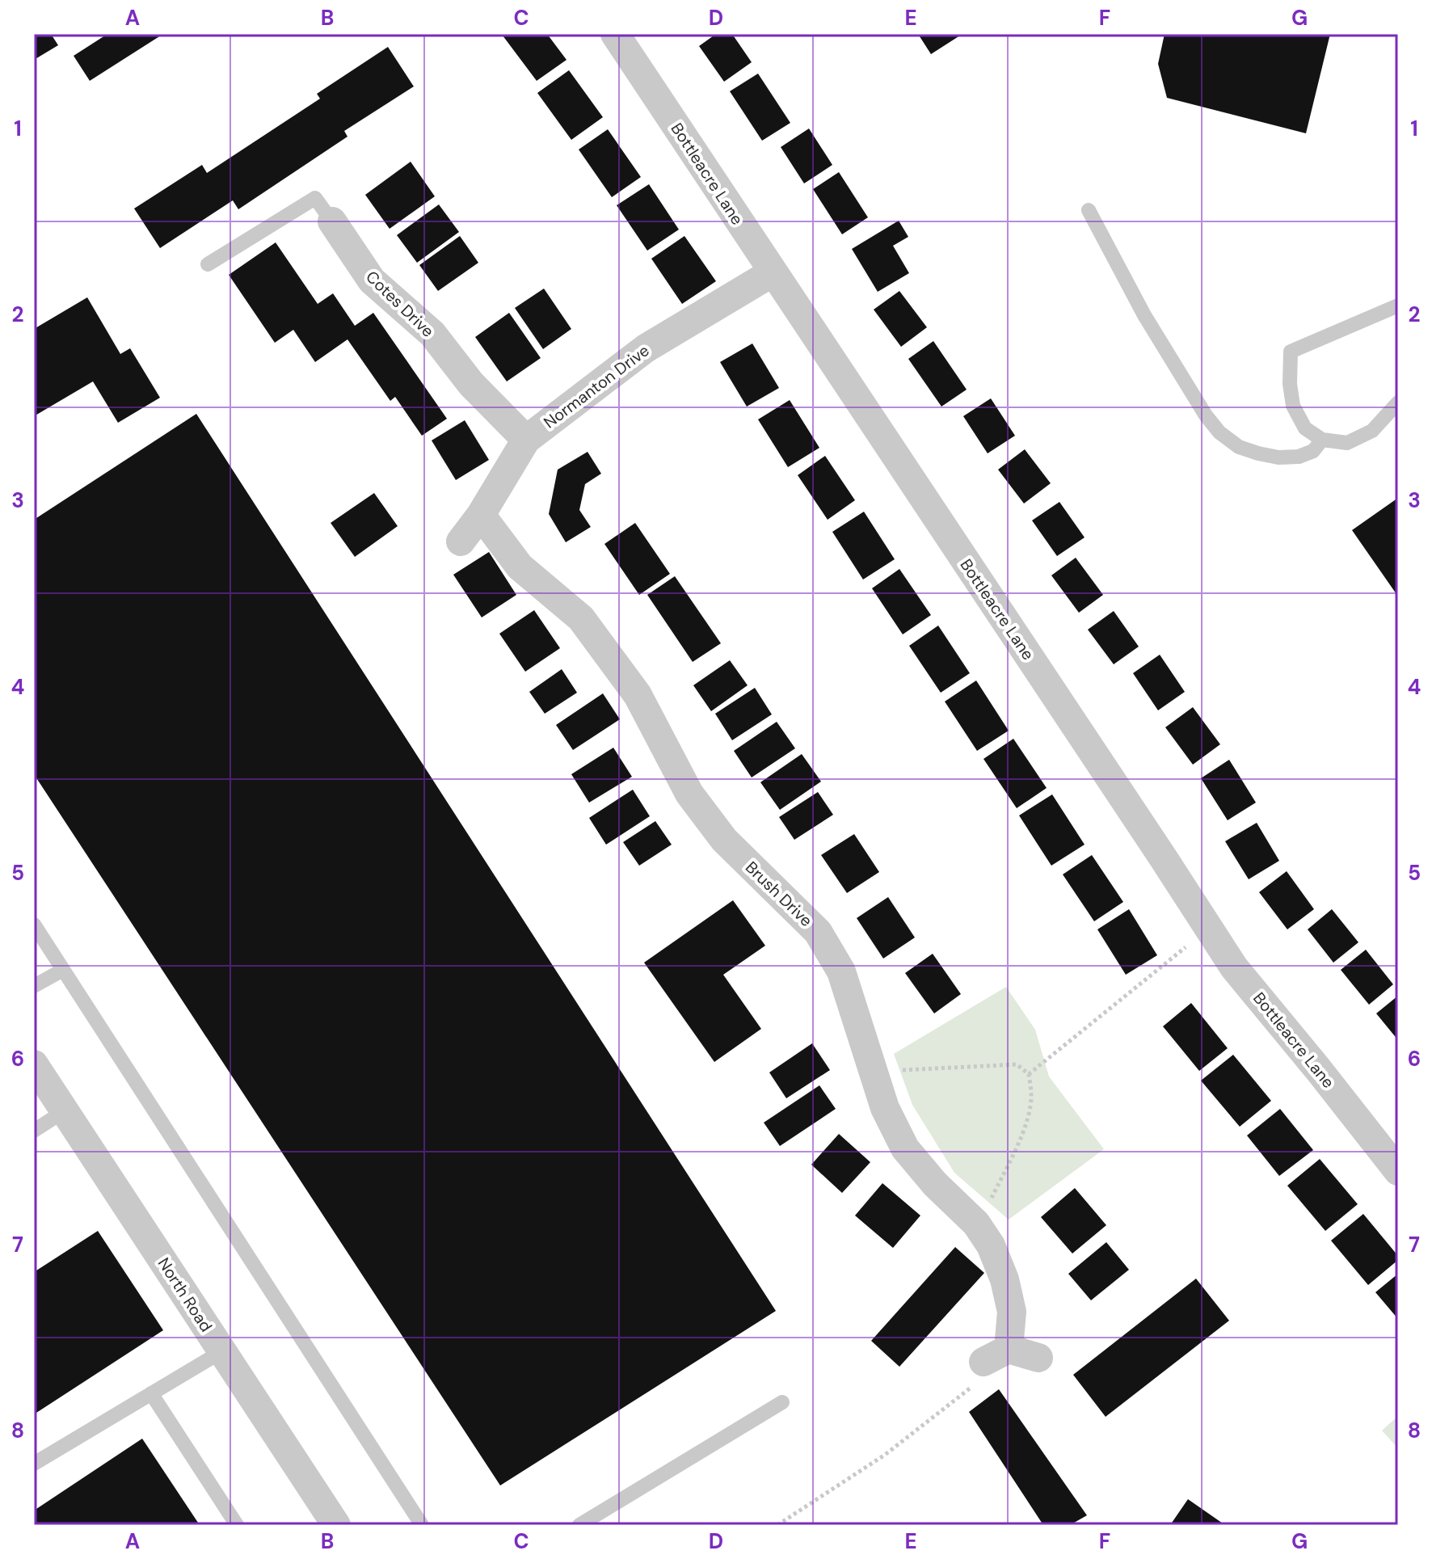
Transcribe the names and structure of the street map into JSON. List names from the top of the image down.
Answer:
{
  "streets": {
    "street": [
      "Bottleacre Lane",
      "Cotes Drive",
      "Normanton Drive",
      "Brush Drive",
      "North Road"
    ]
  },
  "crossings": [
    ["Bottleacre Lane", "Normanton Drive"],
    ["Cotes Drive", "Normanton Drive"],
    ["Normanton Drive", "Brush Drive"]
  ],
  "grid": {
    "columns": [
      "A",
      "B",
      "C",
      "D",
      "E",
      "F",
      "G"
    ],
    "rows": [
      "1",
      "2",
      "3",
      "4",
      "5",
      "6",
      "7",
      "8"
    ]
  }
}
